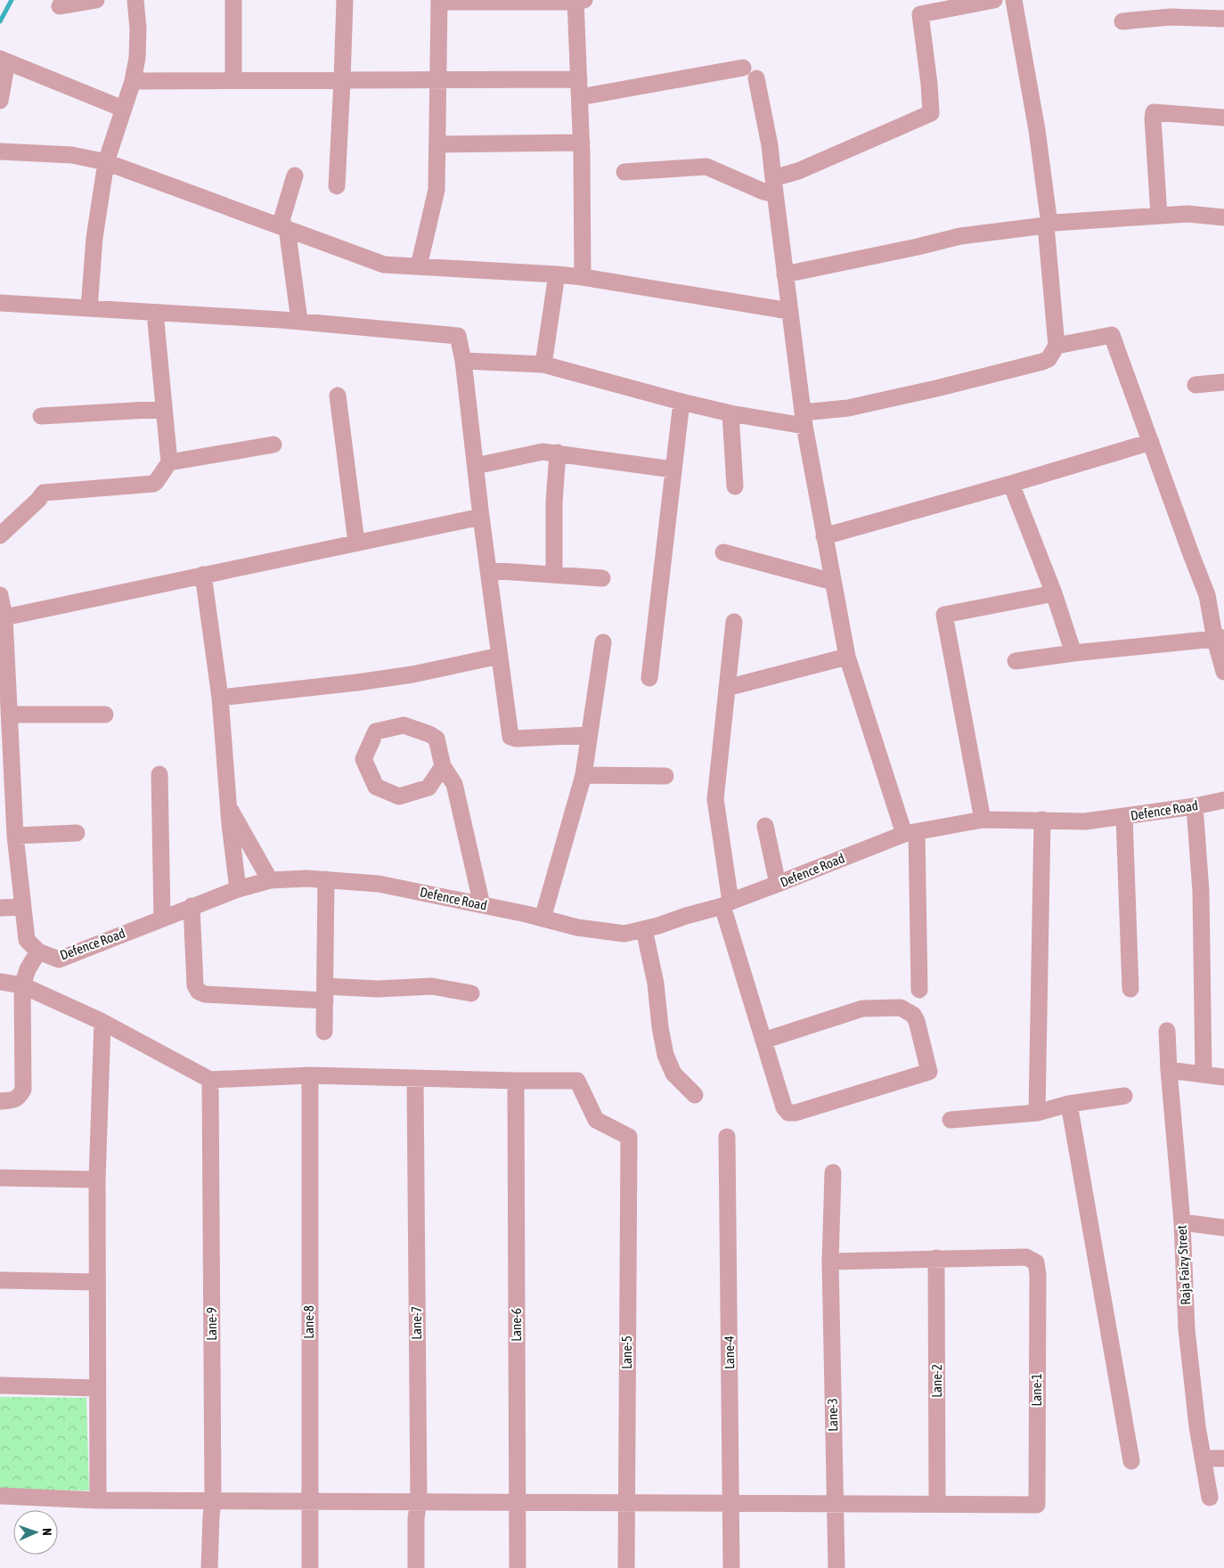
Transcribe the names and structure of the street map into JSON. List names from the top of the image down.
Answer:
{
  "streets": {
    "street": [
      "Defence Road",
      "Raja Faizy Street",
      "Lane-8",
      "Lane-7",
      "Lane-9",
      "Lane-6",
      "Lane-5",
      "Lane-4",
      "Lane-2",
      "Lane-1",
      "Lane-3"
    ]
  },
  "crossings": [
    ["Lane-6", "Lane-5"],
    ["Lane-2", "Lane-1"]
  ],
  "north": "right"
}
